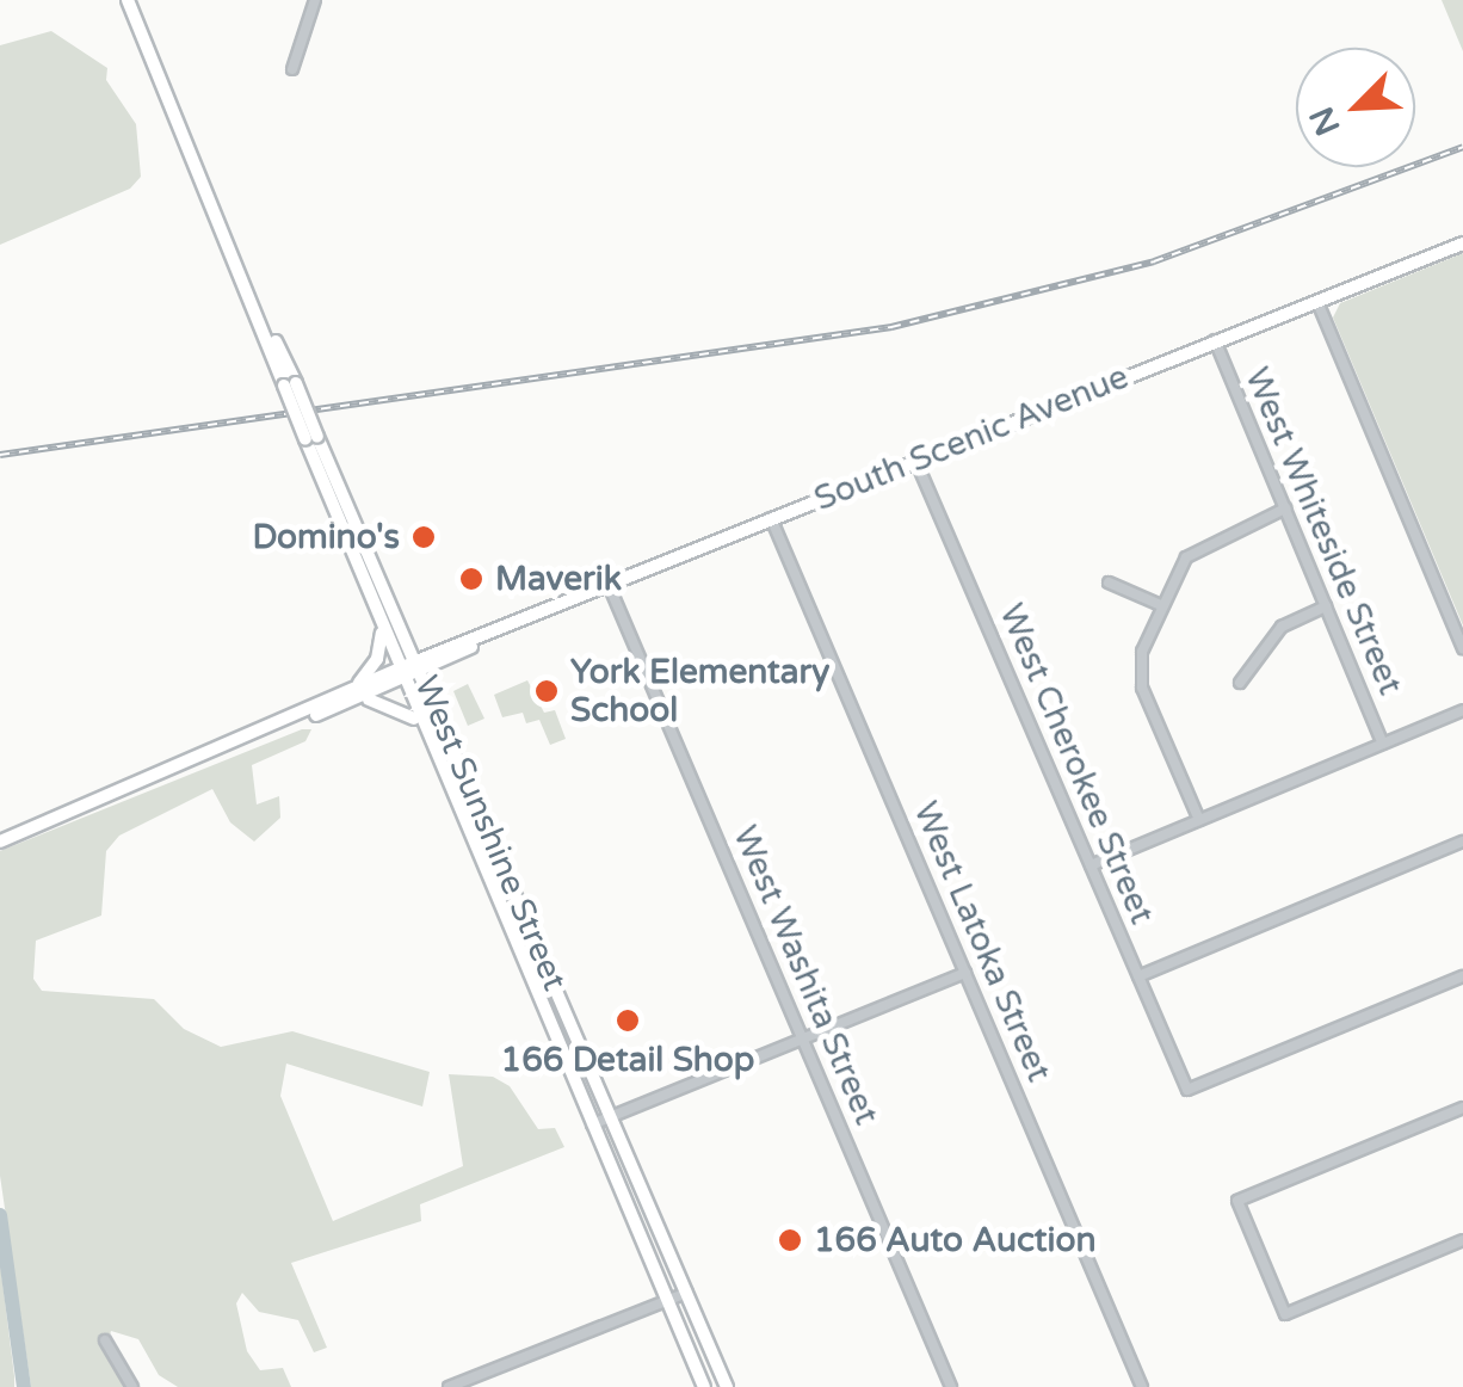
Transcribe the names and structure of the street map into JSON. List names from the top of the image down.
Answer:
{
  "streets": {
    "main road": ["South Scenic Avenue", "West Sunshine Street"],
    "street": [
      "West Whiteside Street",
      "West Cherokee Street",
      "West Latoka Street",
      "West Washita Street"
    ]
  },
  "crossings": [
    ["South Scenic Avenue", "West Whiteside Street"],
    ["South Scenic Avenue", "West Cherokee Street"],
    ["South Scenic Avenue", "West Sunshine Street"],
    ["South Scenic Avenue", "West Latoka Street"],
    ["South Scenic Avenue", "West Washita Street"]
  ],
  "places": [
    "Domino's",
    "Maverik",
    "York Elementary School",
    "166 Detail Shop",
    "166 Auto Auction"
  ],
  "north": "bottom left"
}
